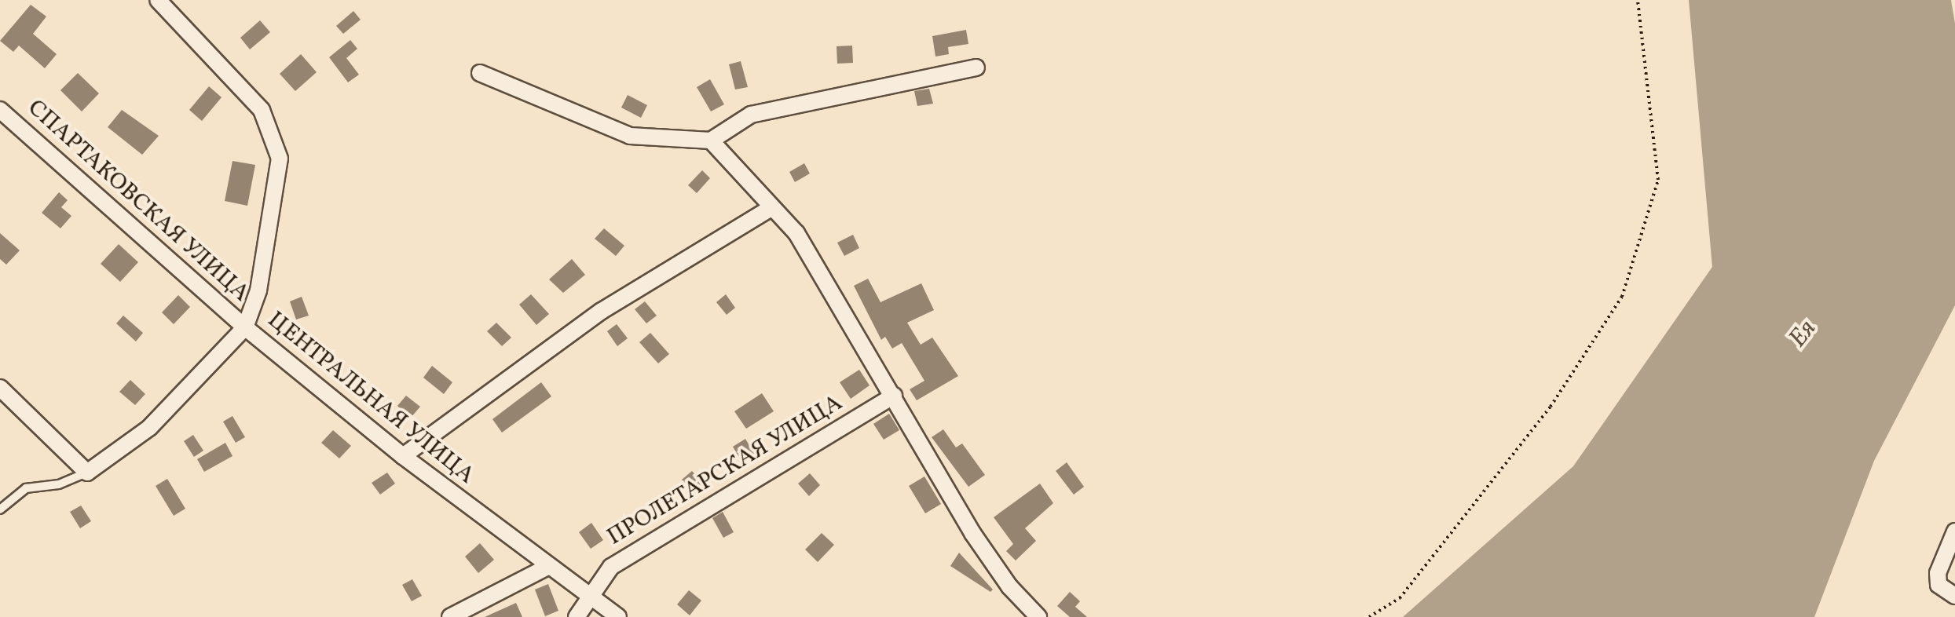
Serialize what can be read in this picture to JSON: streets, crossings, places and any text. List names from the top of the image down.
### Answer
{
  "streets": {
    "street": ["СПАРТАКОВСКАЯ УЛИЦА", "ЦЕНТРАЛЬНАЯ УЛИЦА", "ПРОЛЕТАРСКАЯ УЛИЦА"]
  },
  "crossings": [
    ["СПАРТАКОВСКАЯ УЛИЦА", "ЦЕНТРАЛЬНАЯ УЛИЦА"],
    ["ЦЕНТРАЛЬНАЯ УЛИЦА", "ПРОЛЕТАРСКАЯ УЛИЦА"]
  ],
  "water": ["Ея"]
}
